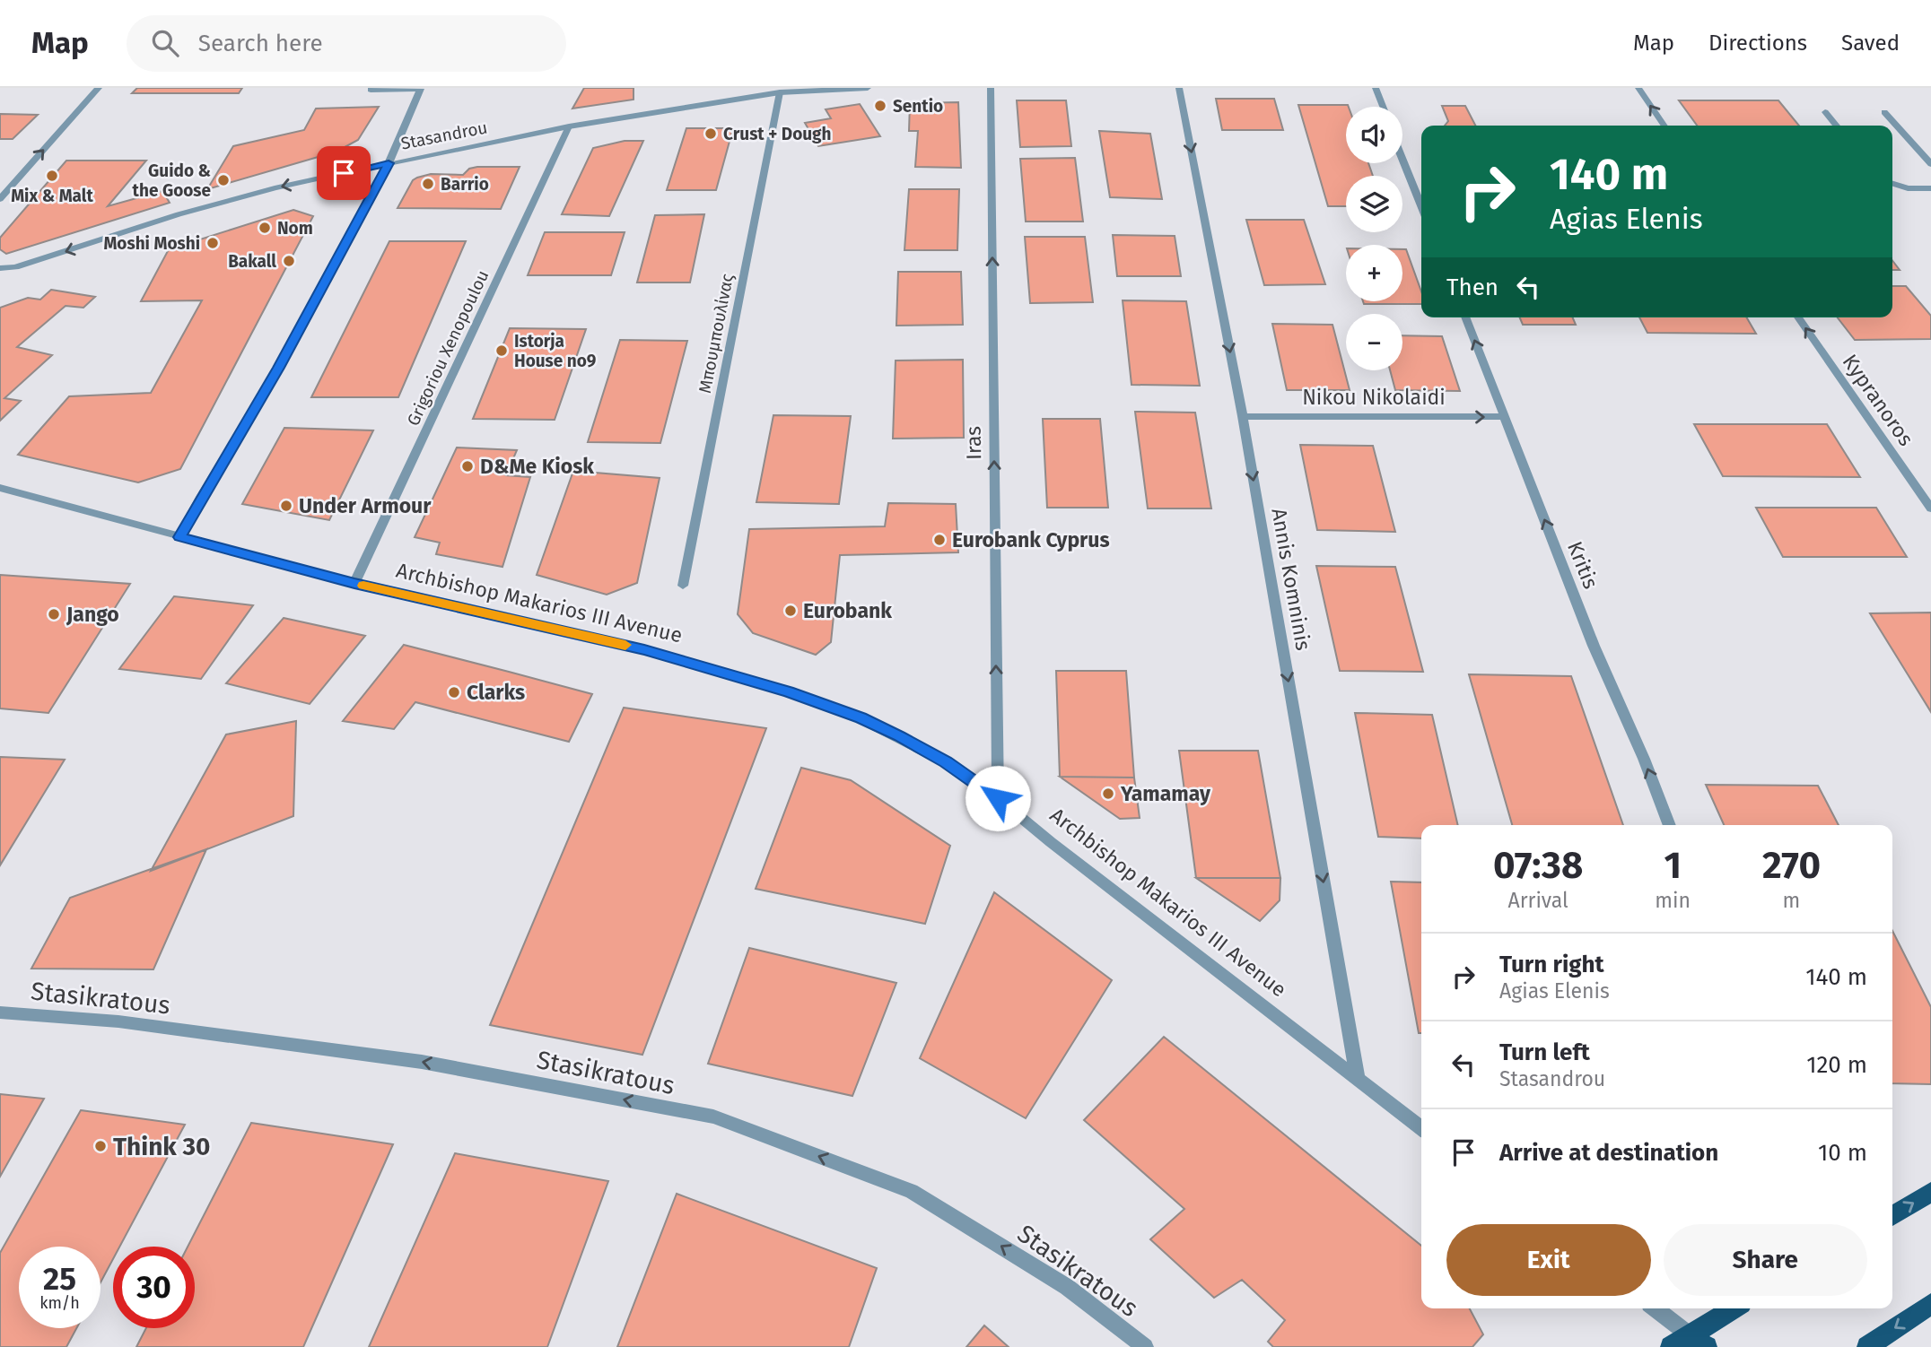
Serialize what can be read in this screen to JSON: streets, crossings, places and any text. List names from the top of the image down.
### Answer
{
  "streets": {
    "street": [
      "Stasandrou",
      "Μπουμπουλίνας",
      "Grigoriou Xenopoulou",
      "Nikou Nikolaidi",
      "Kypranoros",
      "Iras",
      "Kritis",
      "Annis Komninis",
      "Archbishop Makarios III Avenue",
      "Stasikratous"
    ]
  },
  "crossings": [
    ["Stasandrou", "Μπουμπουλίνας"],
    ["Stasandrou", "Grigoriou Xenopoulou"],
    ["Grigoriou Xenopoulou", "Archbishop Makarios III Avenue"],
    ["Nikou Nikolaidi", "Kritis"],
    ["Nikou Nikolaidi", "Annis Komninis"],
    ["Iras", "Archbishop Makarios III Avenue"],
    ["Annis Komninis", "Archbishop Makarios III Avenue"]
  ],
  "one_way": [
    "Stasandrou",
    "Nikou Nikolaidi",
    "Kypranoros",
    "Iras",
    "Kritis",
    "Annis Komninis",
    "Stasikratous"
  ],
  "places": [
    "Sentio",
    "Crust + Dough",
    "Mix & Malt",
    "Guido & the Goose",
    "Barrio",
    "Nom",
    "Moshi Moshi",
    "Bakall",
    "Istorja House no9",
    "D&Me Kiosk",
    "Under Armour",
    "Eurobank Cyprus",
    "Eurobank",
    "Jango",
    "Clarks",
    "Yamamay",
    "Think 30"
  ],
  "page": {
    "header": "Map",
    "search": "Search here",
    "nav": ["Map", "Directions", "Saved"],
    "map_buttons": ["+", "−"],
    "turn": ["140 m", "Agias Elenis"],
    "then": "Then",
    "eta": [
      "07:38",
      "Arrival",
      "1",
      "min",
      "270",
      "m"
    ],
    "list": [
      {
        "name": "Turn right",
        "note": "Agias Elenis",
        "value": "140 m"
      },
      {
        "name": "Turn left",
        "note": "Stasandrou",
        "value": "120 m"
      },
      {
        "name": "Arrive at destination",
        "value": "10 m"
      }
    ],
    "buttons": ["Exit", "Share"],
    "speed": "25 km/h",
    "limit": "30"
  }
}
